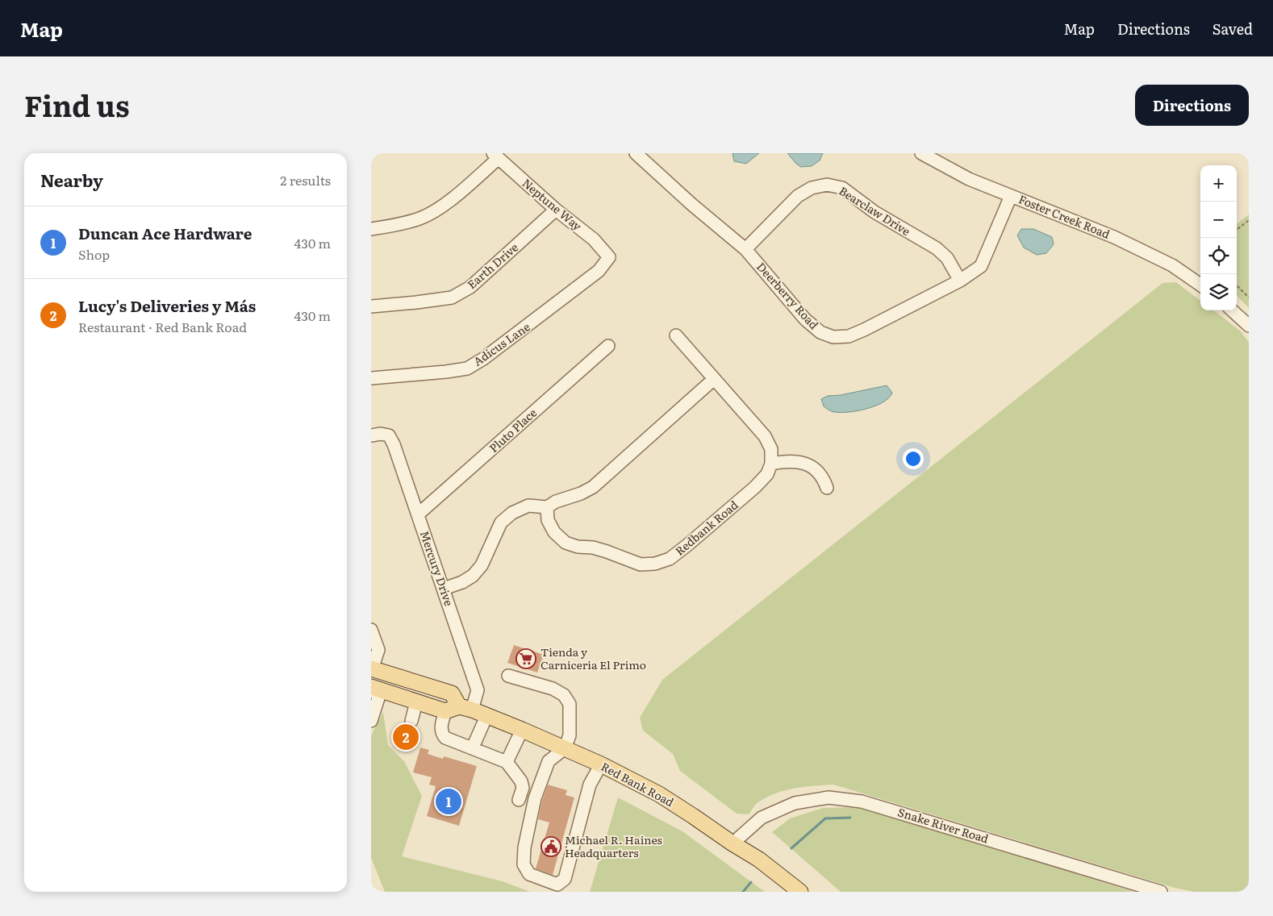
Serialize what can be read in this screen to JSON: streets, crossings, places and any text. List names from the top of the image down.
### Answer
{
  "streets": {
    "main road": ["Red Bank Road"],
    "street": [
      "Neptune Way",
      "Bearclaw Drive",
      "Foster Creek Road",
      "Earth Drive",
      "Deerberry Road",
      "Adicus Lane",
      "Pluto Place",
      "Redbank Road",
      "Mercury Drive",
      "Snake River Road"
    ]
  },
  "crossings": [
    ["Neptune Way", "Earth Drive"],
    ["Neptune Way", "Adicus Lane"],
    ["Bearclaw Drive", "Deerberry Road"],
    ["Foster Creek Road", "Deerberry Road"],
    ["Pluto Place", "Mercury Drive"],
    ["Mercury Drive", "Red Bank Road"],
    ["Red Bank Road", "Snake River Road"]
  ],
  "places": {
    "supermarket": ["Tienda y Carniceria El Primo"],
    "public building": ["Michael R. Haines Headquarters"]
  },
  "page": {
    "header": "Map",
    "nav": ["Map", "Directions", "Saved"],
    "title": "Find us",
    "buttons": "Directions",
    "heading": ["Nearby", "2 results"],
    "map_buttons": ["+", "−"],
    "list": [
      {
        "mark": "1",
        "name": "Duncan Ace Hardware",
        "note": "Shop",
        "value": "430 m"
      },
      {
        "mark": "2",
        "name": "Lucy's Deliveries y Más",
        "note": "Restaurant · Red Bank Road",
        "value": "430 m"
      }
    ],
    "pins": ["2", "1"]
  }
}
